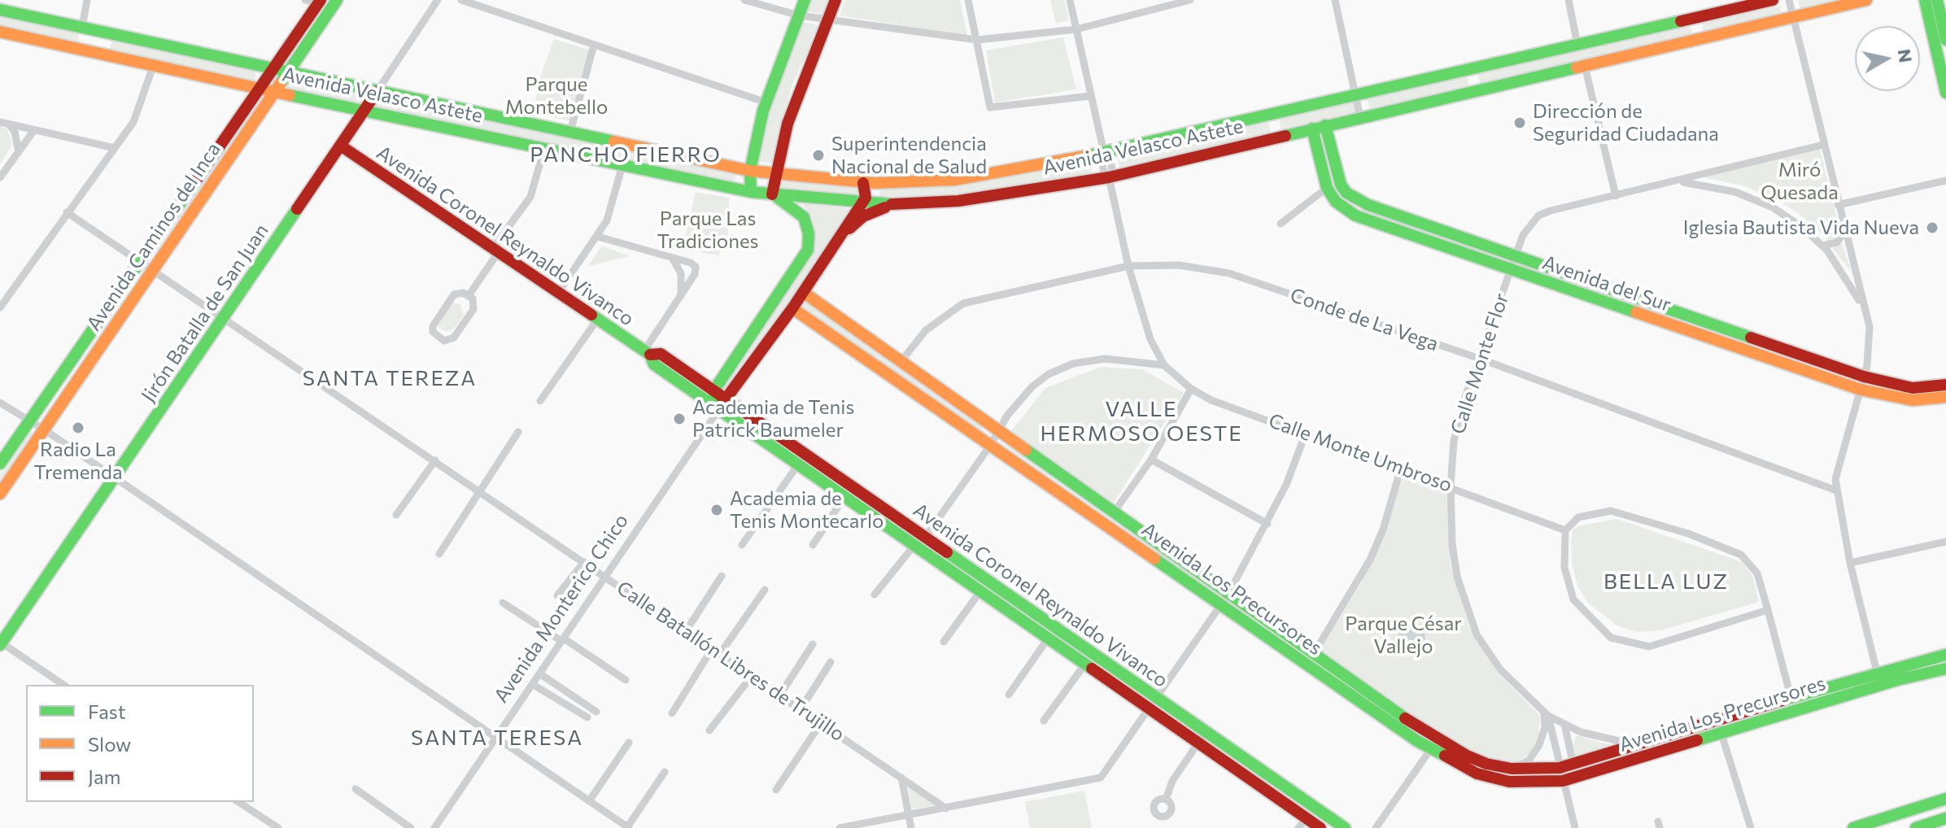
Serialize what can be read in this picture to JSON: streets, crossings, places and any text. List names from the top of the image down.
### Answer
{
  "streets": {
    "main road": [
      "Avenida Velasco Astete",
      "Avenida Coronel Reynaldo Vivanco",
      "Avenida Caminos del Inca",
      "Avenida del Sur",
      "Jirón Batalla de San Juan",
      "Avenida Los Precursores",
      "Avenida Monterico Chico"
    ],
    "street": [
      "Conde de La Vega",
      "Calle Monte Flor",
      "Calle Monte Umbroso",
      "Calle Batallón Libres de Trujillo"
    ]
  },
  "crossings": [
    ["Avenida Velasco Astete", "Avenida Caminos del Inca"],
    ["Avenida Velasco Astete", "Avenida del Sur"],
    ["Avenida Velasco Astete", "Jirón Batalla de San Juan"],
    ["Avenida Velasco Astete", "Calle Monte Umbroso"],
    ["Avenida Velasco Astete", "Avenida Monterico Chico"],
    ["Avenida Coronel Reynaldo Vivanco", "Jirón Batalla de San Juan"],
    ["Avenida Coronel Reynaldo Vivanco", "Avenida Monterico Chico"],
    ["Avenida Caminos del Inca", "Calle Batallón Libres de Trujillo"],
    ["Avenida del Sur", "Calle Monte Flor"],
    ["Jirón Batalla de San Juan", "Calle Batallón Libres de Trujillo"],
    ["Conde de La Vega", "Calle Monte Flor"],
    ["Conde de La Vega", "Calle Monte Umbroso"],
    ["Conde de La Vega", "Avenida Los Precursores"],
    ["Calle Monte Flor", "Calle Monte Umbroso"],
    ["Calle Monte Flor", "Avenida Los Precursores"],
    ["Avenida Los Precursores", "Avenida Monterico Chico"],
    ["Avenida Monterico Chico", "Calle Batallón Libres de Trujillo"]
  ],
  "districts": [
    "PANCHO FIERRO",
    "SANTA TEREZA",
    "VALLE HERMOSO OESTE",
    "BELLA LUZ",
    "SANTA TERESA"
  ],
  "parks": [
    "Parque Montebello",
    "Miró Quesada",
    "Parque Las Tradiciones",
    "Parque César Vallejo"
  ],
  "places": [
    "Dirección de Seguridad Ciudadana",
    "Superintendencia Nacional de Salud",
    "Iglesia Bautista Vida Nueva",
    "Academia de Tenis Patrick Baumeler",
    "Radio La Tremenda",
    "Academia de Tenis Montecarlo"
  ],
  "legend": ["Fast", "Slow", "Jam"],
  "north": "right"
}
